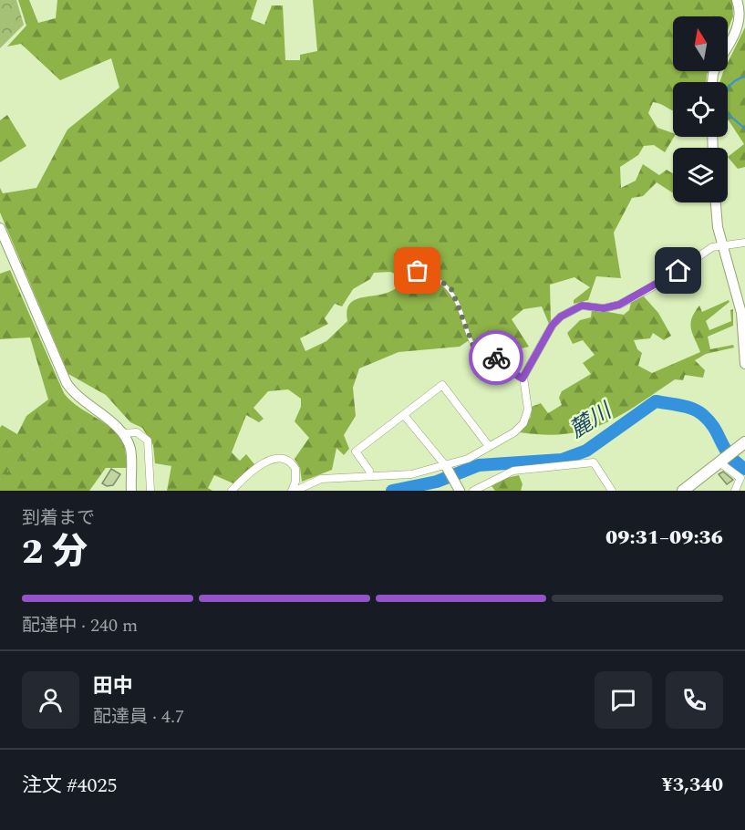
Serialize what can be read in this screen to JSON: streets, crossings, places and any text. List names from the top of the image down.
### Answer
{
  "water": ["麓川"],
  "north": "top",
  "page": {
    "heading": ["2 分", "到着まで", "09:31–09:36"],
    "panel": [
      "田中",
      "配達員 · 4.7",
      "注文 #4025",
      "¥3,340"
    ],
    "bar": "配達中 · 240 m"
  }
}
